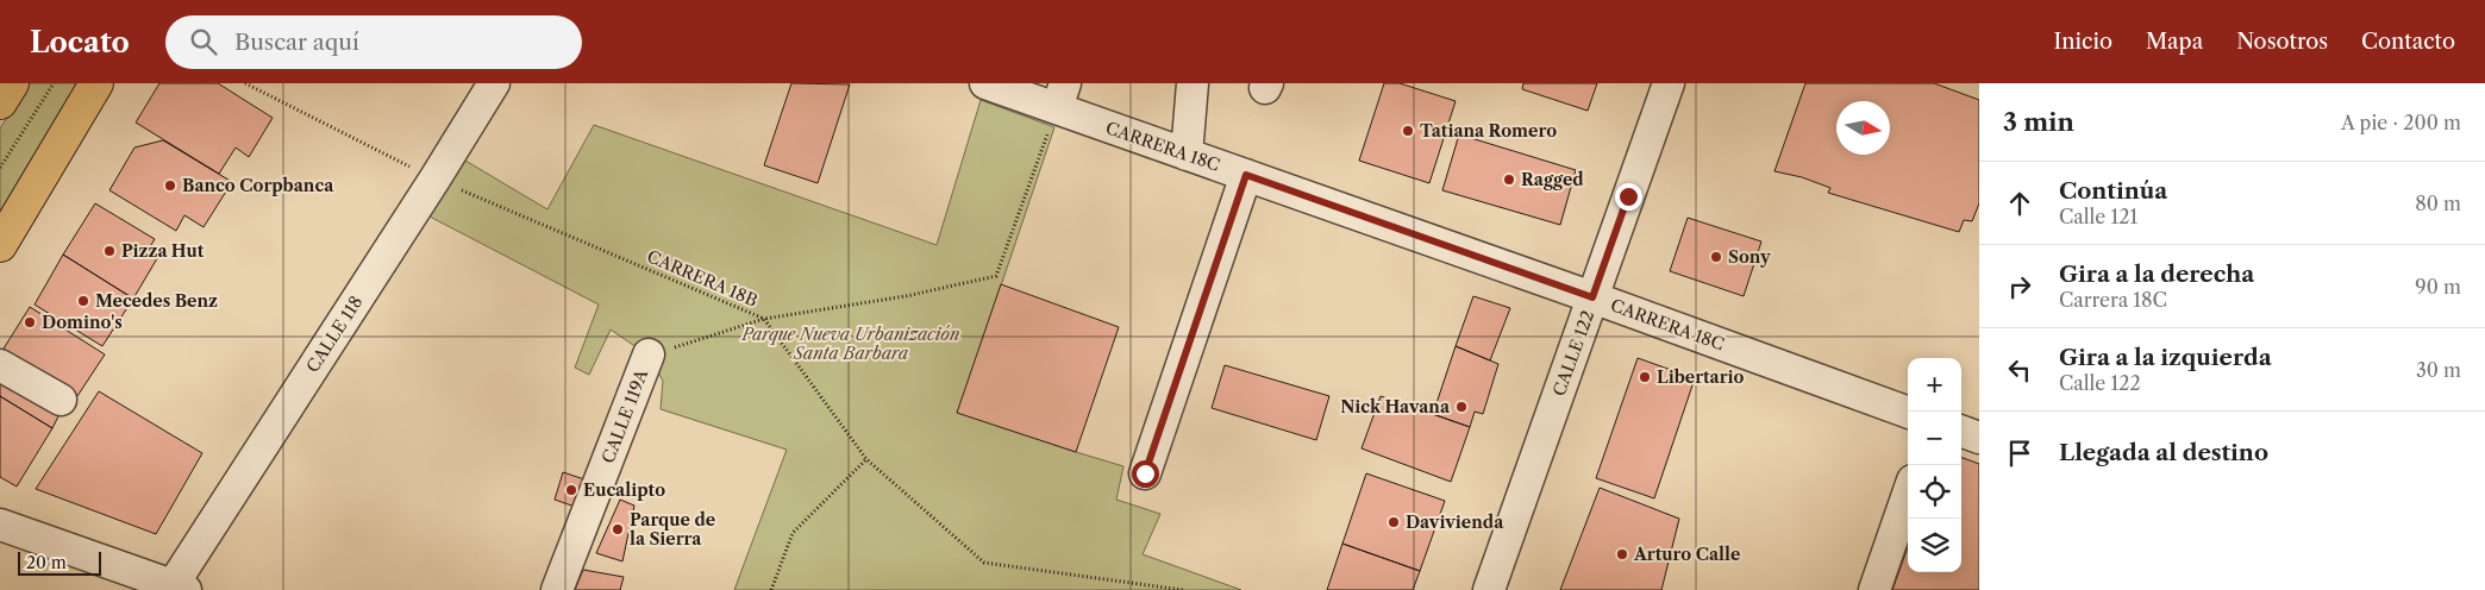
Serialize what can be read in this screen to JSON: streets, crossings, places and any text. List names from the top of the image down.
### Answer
{
  "streets": {
    "street": [
      "CARRERA 18C",
      "CALLE 118",
      "CALLE 122",
      "CALLE 119A"
    ],
    "path": ["CARRERA 18B"]
  },
  "crossings": [
    ["CARRERA 18C", "CALLE 122"],
    ["CARRERA 18C", "CALLE 119A"],
    ["CARRERA 18B", "CALLE 118"],
    ["CARRERA 18B", "CALLE 119A"]
  ],
  "parks": ["Parque Nueva Urbanización Santa Barbara"],
  "places": [
    "Tatiana Romero",
    "Ragged",
    "Banco Corpbanca",
    "Pizza Hut",
    "Sony",
    "Mecedes Benz",
    "Domino's",
    "Libertario",
    "Nick Havana",
    "Eucalipto",
    "Davivienda",
    "Parque de la Sierra",
    "Arturo Calle"
  ],
  "scale_bar": "20 m",
  "north": "right",
  "page": {
    "header": "Locato",
    "search": "Buscar aquí",
    "nav": [
      "Inicio",
      "Mapa",
      "Nosotros",
      "Contacto"
    ],
    "heading": ["3 min", "A pie · 200 m"],
    "list": [
      ["Continúa", "Calle 121", "80 m"],
      ["Gira a la derecha", "Carrera 18C", "90 m"],
      ["Gira a la izquierda", "Calle 122", "30 m"],
      "Llegada al destino"
    ],
    "map_buttons": ["+", "−"],
    "scale": "20 m"
  }
}
